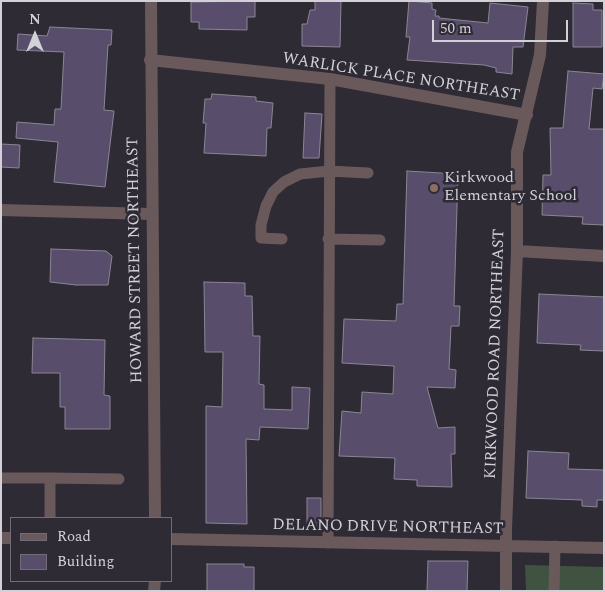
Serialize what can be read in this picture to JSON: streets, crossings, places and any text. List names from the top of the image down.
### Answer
{
  "streets": {
    "street": [
      "WARLICK PLACE NORTHEAST",
      "HOWARD STREET NORTHEAST",
      "KIRKWOOD ROAD NORTHEAST",
      "DELANO DRIVE NORTHEAST"
    ]
  },
  "crossings": [
    ["WARLICK PLACE NORTHEAST", "HOWARD STREET NORTHEAST"],
    ["WARLICK PLACE NORTHEAST", "KIRKWOOD ROAD NORTHEAST"],
    ["KIRKWOOD ROAD NORTHEAST", "DELANO DRIVE NORTHEAST"]
  ],
  "places": ["Kirkwood Elementary School"],
  "legend": ["Road", "Building"],
  "scale_bar": "50 m",
  "north": "top"
}
